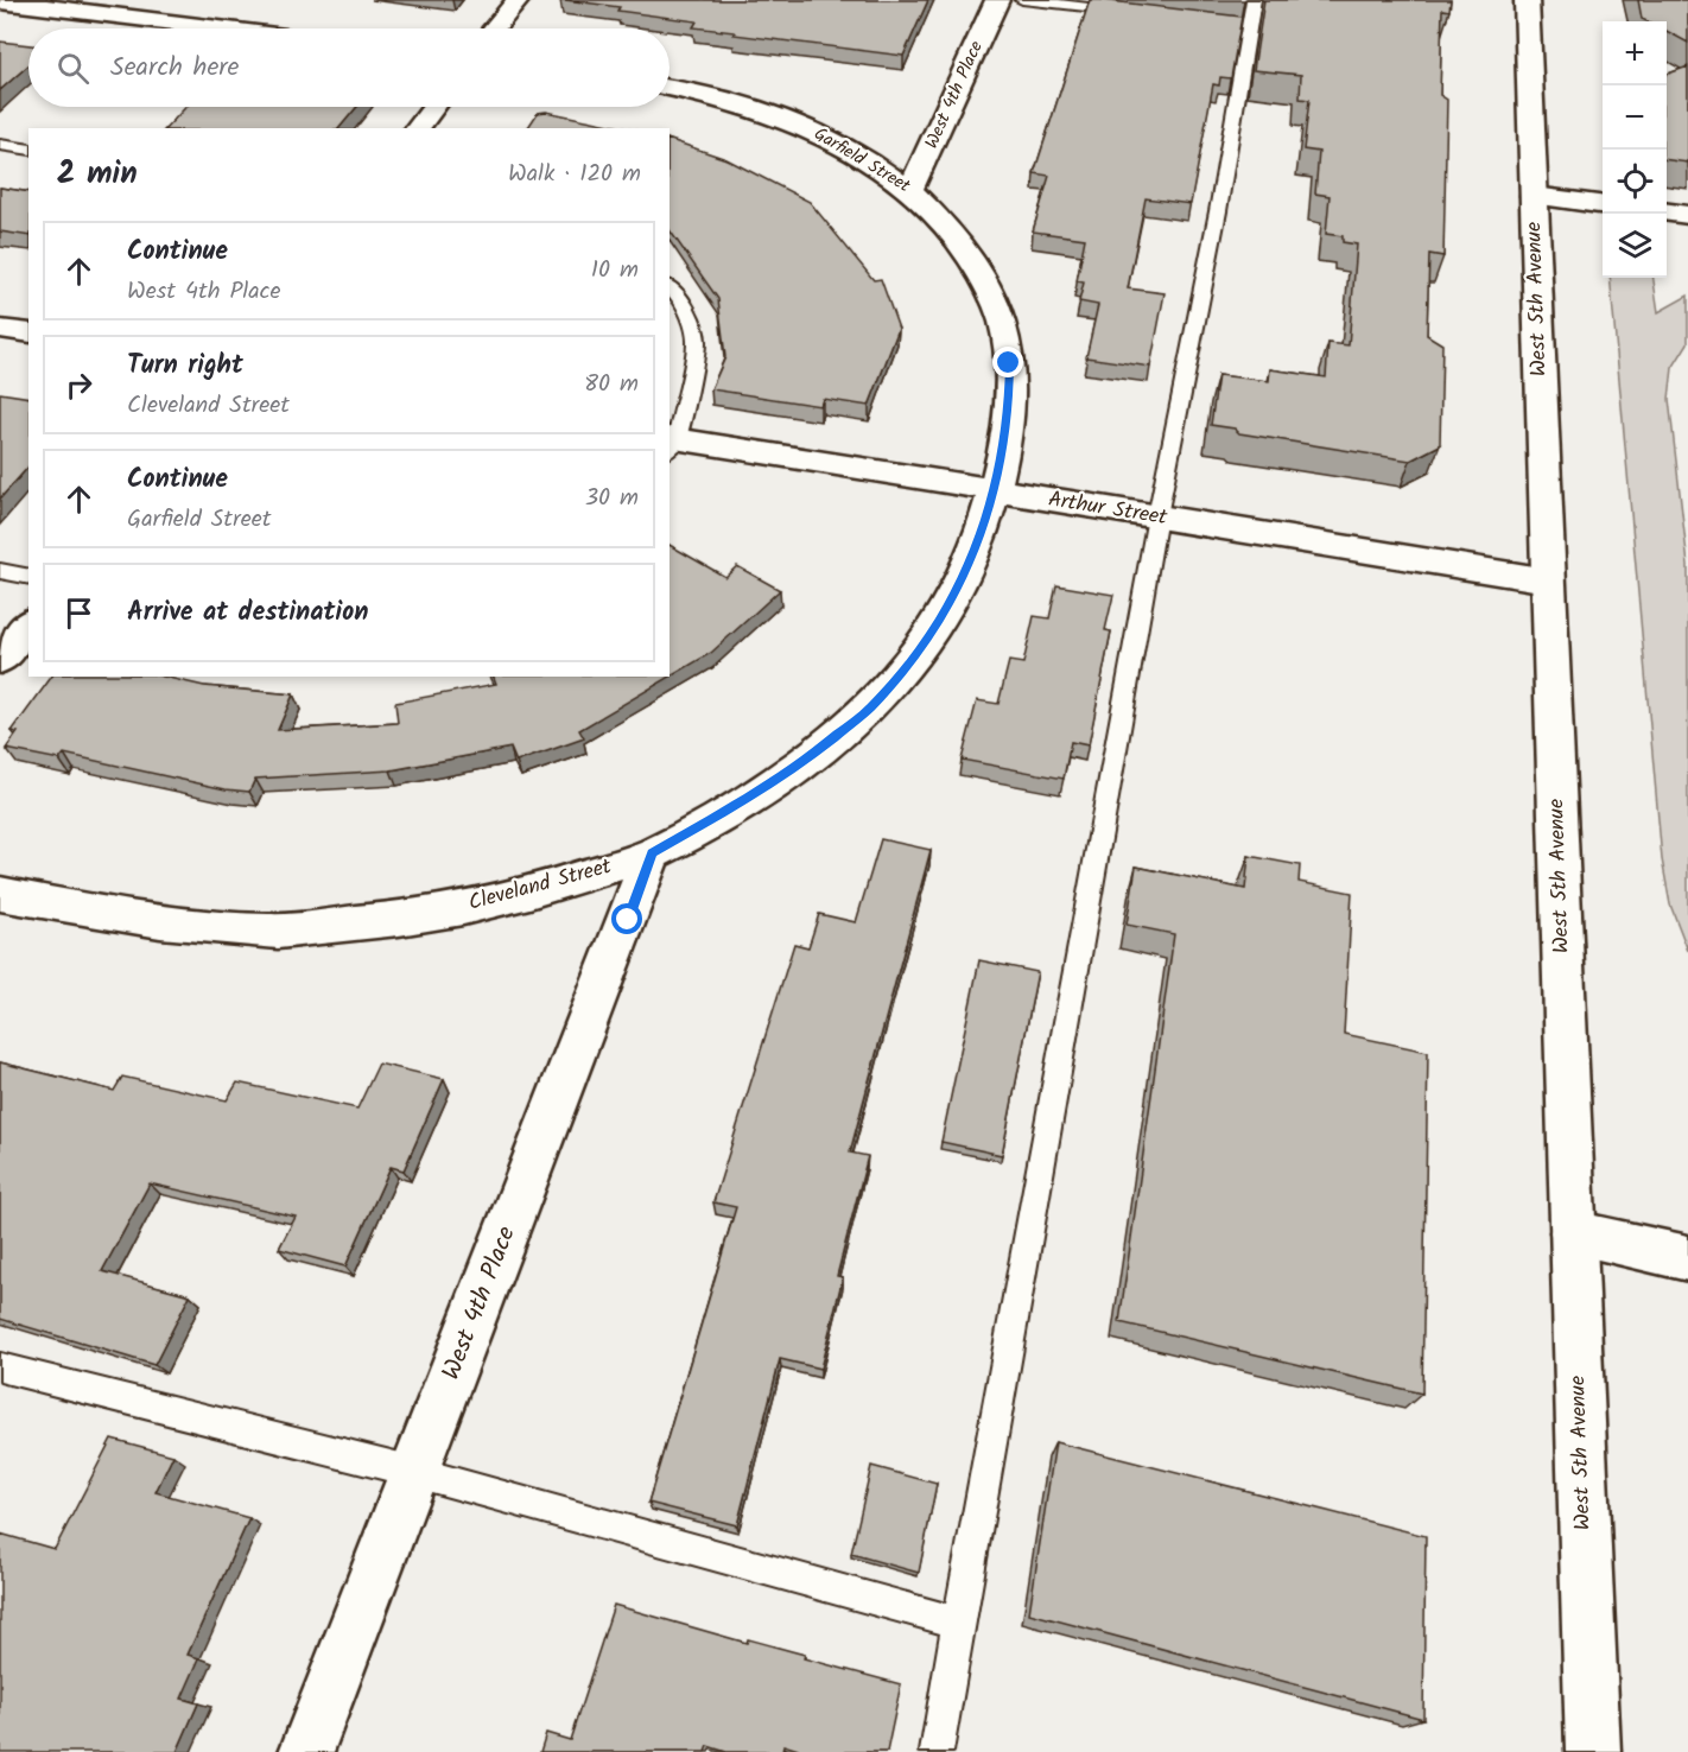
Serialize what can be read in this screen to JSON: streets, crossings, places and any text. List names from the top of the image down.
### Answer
{
  "streets": {
    "street": [
      "West 4th Place",
      "Garfield Street",
      "West 5th Avenue",
      "Arthur Street",
      "Cleveland Street"
    ]
  },
  "crossings": [
    ["West 4th Place", "Garfield Street"],
    ["West 4th Place", "Cleveland Street"],
    ["Garfield Street", "Arthur Street"],
    ["Garfield Street", "Cleveland Street"],
    ["West 5th Avenue", "Arthur Street"],
    ["Arthur Street", "Cleveland Street"]
  ],
  "page": {
    "map_buttons": ["+", "−"],
    "search": "Search here",
    "heading": ["2 min", "Walk · 120 m"],
    "list": [
      ["Continue", "West 4th Place", "10 m"],
      ["Turn right", "Cleveland Street", "80 m"],
      ["Continue", "Garfield Street", "30 m"],
      "Arrive at destination"
    ]
  }
}
